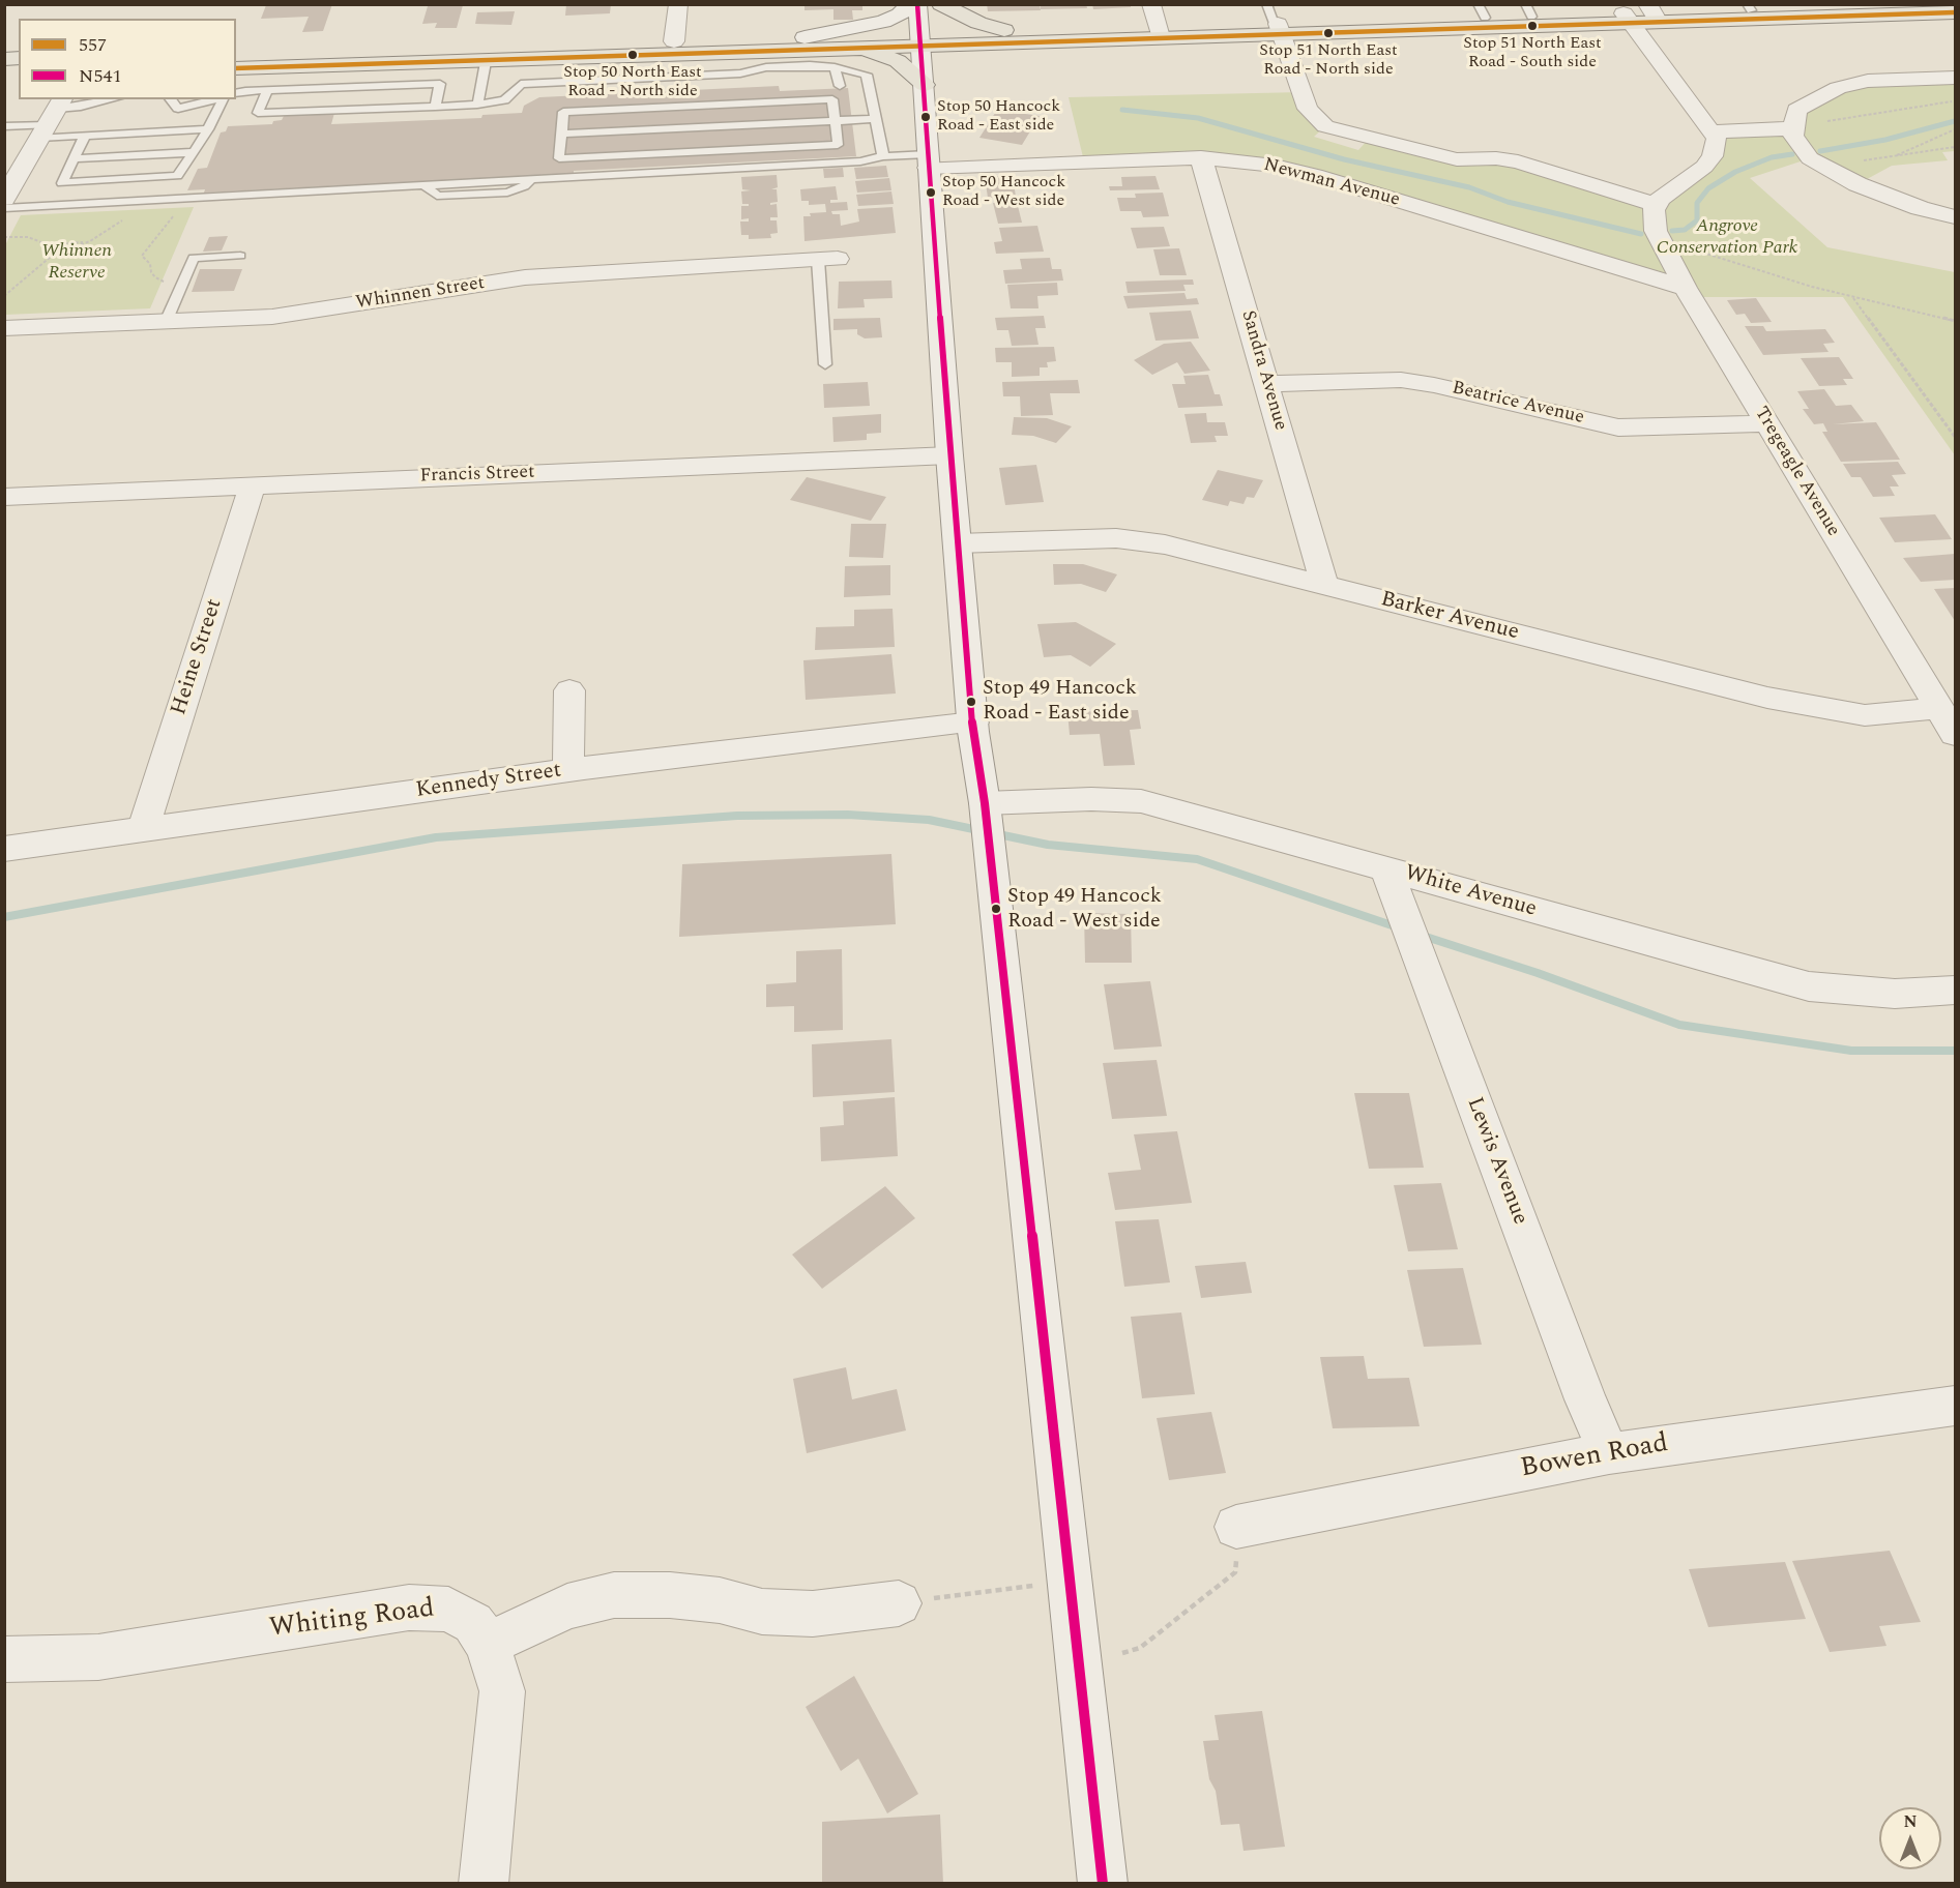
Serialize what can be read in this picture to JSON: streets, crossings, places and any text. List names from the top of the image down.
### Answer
{
  "streets": {
    "street": [
      "Newman Avenue",
      "Whinnen Street",
      "Sandra Avenue",
      "Beatrice Avenue",
      "Tregeagle Avenue",
      "Francis Street",
      "Barker Avenue",
      "Heine Street",
      "Kennedy Street",
      "White Avenue",
      "Lewis Avenue",
      "Bowen Road",
      "Whiting Road"
    ]
  },
  "crossings": [
    ["Newman Avenue", "Sandra Avenue"],
    ["Newman Avenue", "Tregeagle Avenue"],
    ["Sandra Avenue", "Beatrice Avenue"],
    ["Sandra Avenue", "Barker Avenue"],
    ["Beatrice Avenue", "Tregeagle Avenue"],
    ["Tregeagle Avenue", "Barker Avenue"],
    ["Francis Street", "Heine Street"],
    ["Heine Street", "Kennedy Street"],
    ["White Avenue", "Lewis Avenue"],
    ["Lewis Avenue", "Bowen Road"]
  ],
  "parks": ["Angrove Conservation Park", "Whinnen Reserve"],
  "places": [
    "Stop 51 North East Road - South side",
    "Stop 51 North East Road - North side",
    "Stop 50 North East Road - North side",
    "Stop 50 Hancock Road - East side",
    "Stop 50 Hancock Road - West side",
    "Stop 49 Hancock Road - East side",
    "Stop 49 Hancock Road - West side"
  ],
  "lines": ["transit line N541", "transit line 557"],
  "legend": ["557", "N541"],
  "north": "top"
}
